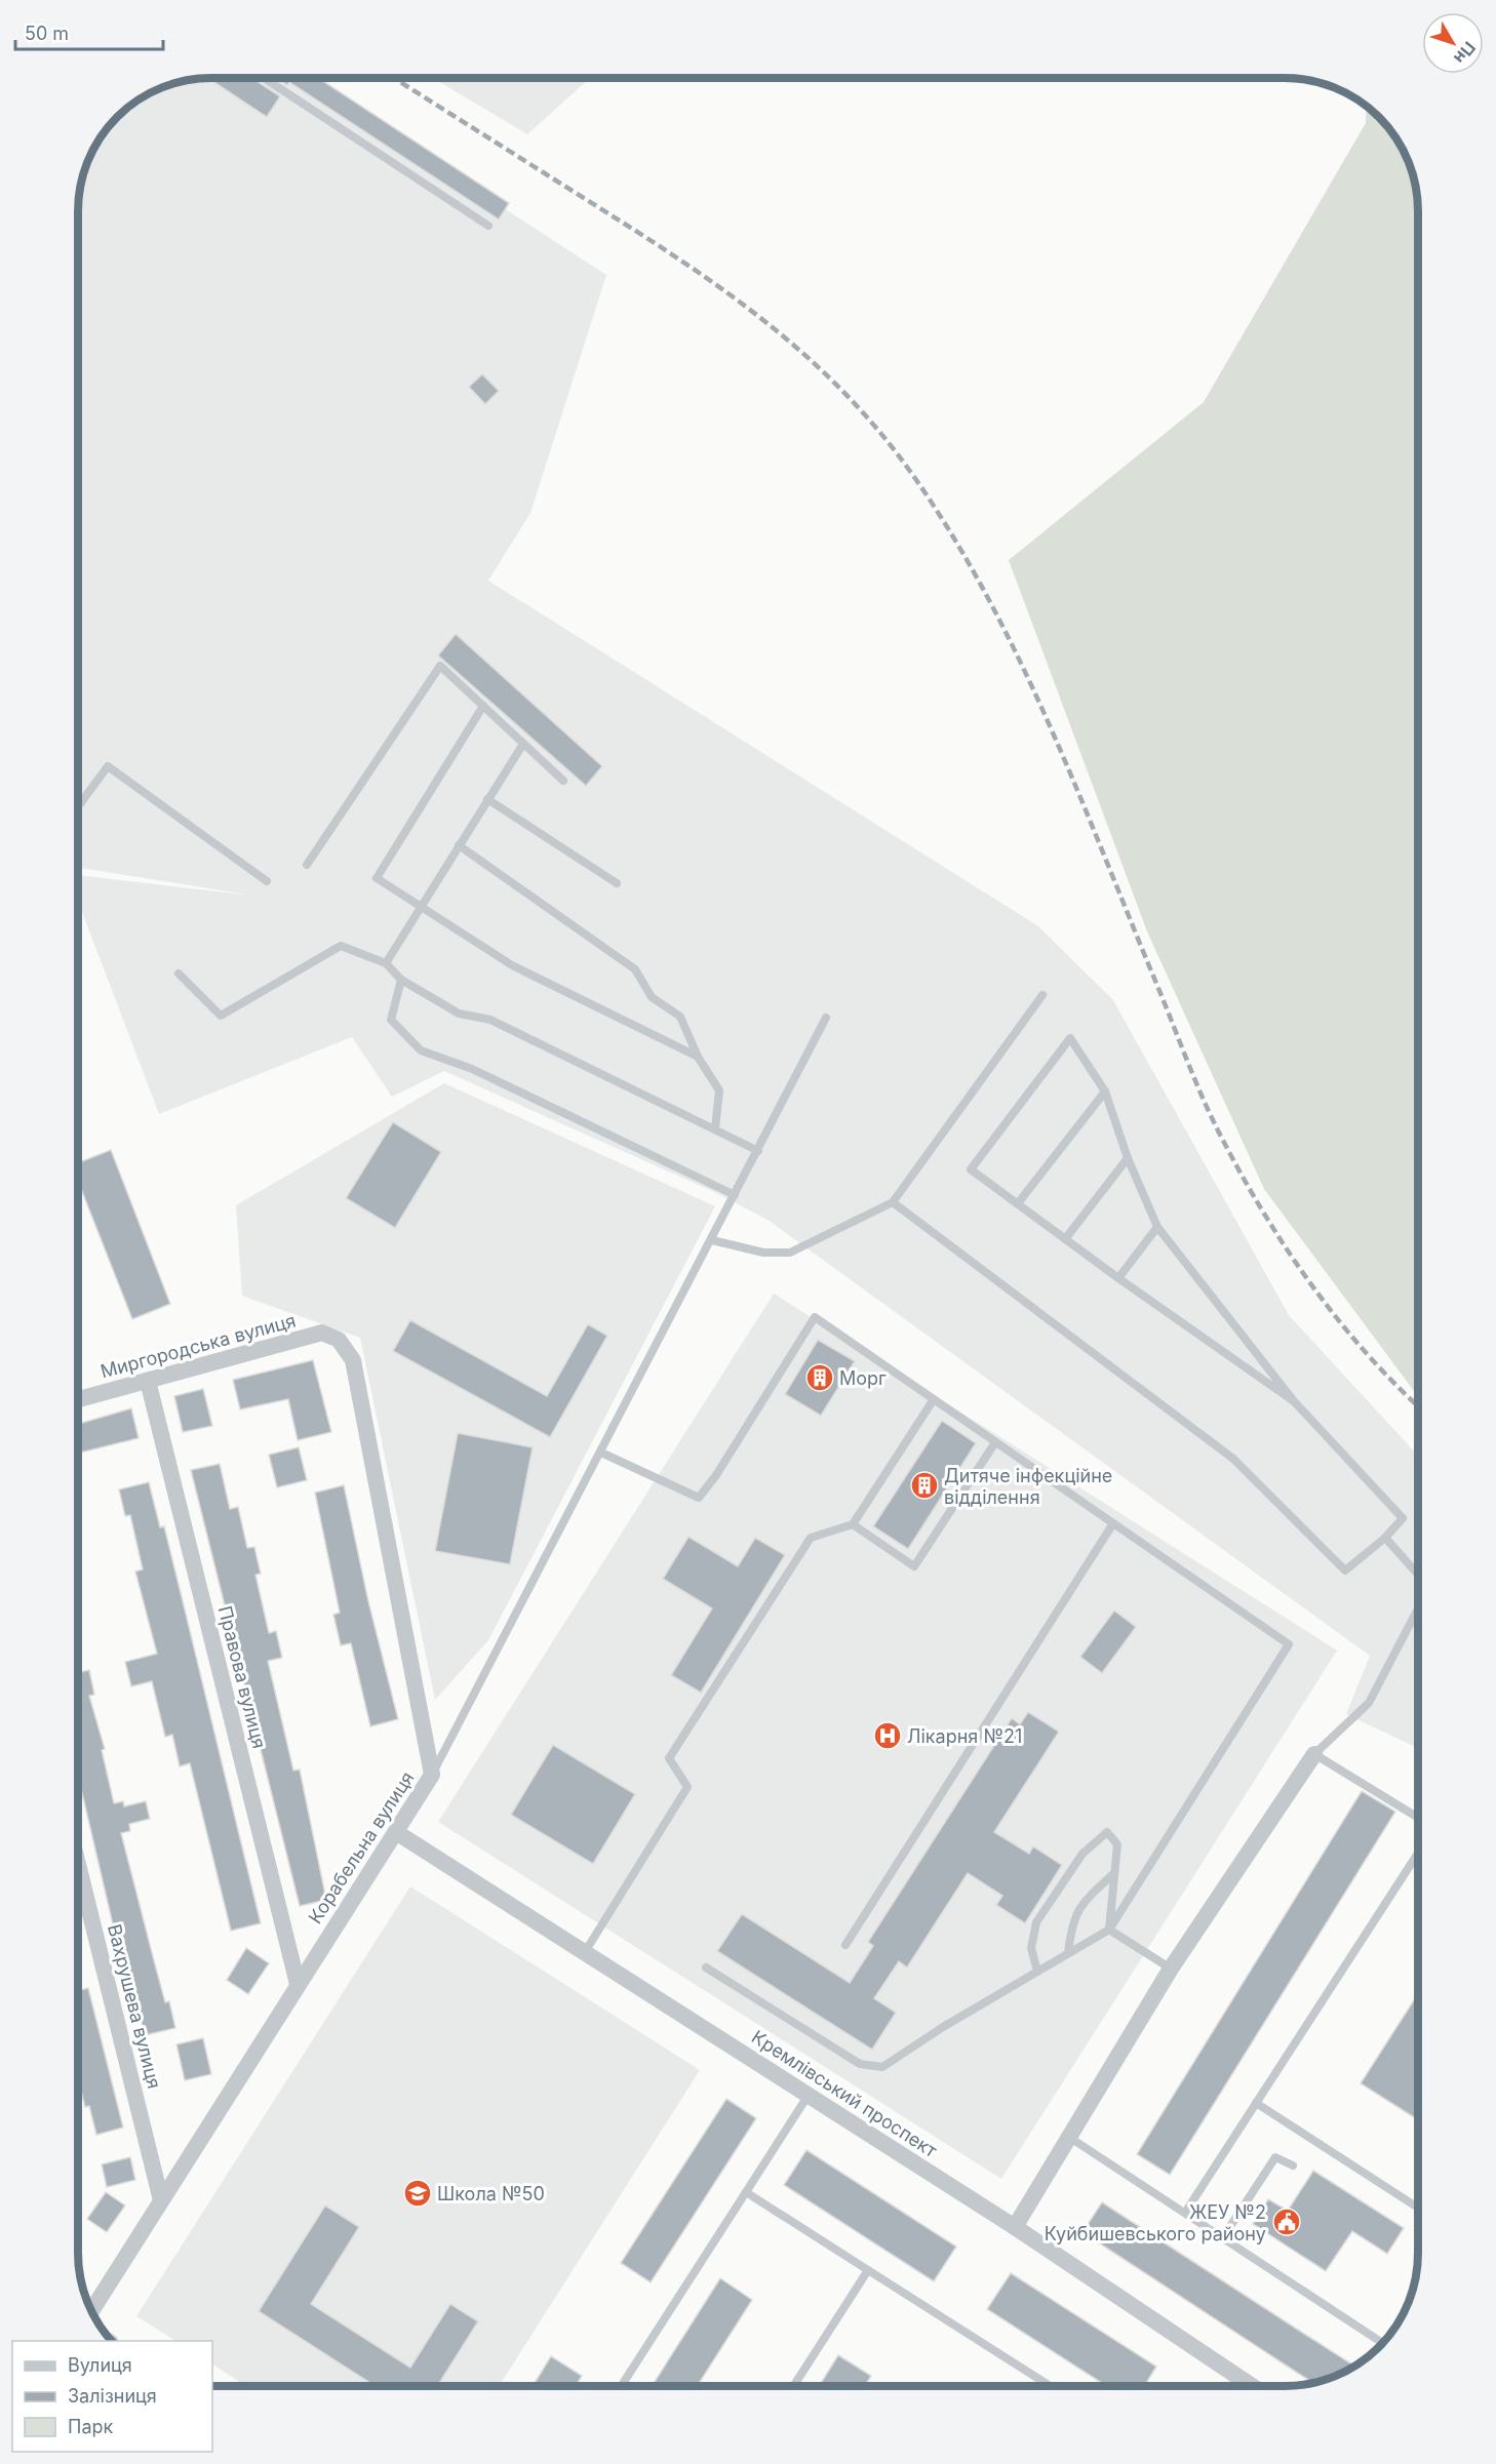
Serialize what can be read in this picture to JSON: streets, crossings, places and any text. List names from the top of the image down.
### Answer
{
  "streets": {
    "street": [
      "Миргородська вулиця",
      "Правова вулиця",
      "Корабельна вулиця",
      "Вахрушева вулиця",
      "Кремлівський проспект"
    ]
  },
  "crossings": [
    ["Миргородська вулиця", "Правова вулиця"],
    ["Миргородська вулиця", "Корабельна вулиця"],
    ["Правова вулиця", "Корабельна вулиця"],
    ["Корабельна вулиця", "Вахрушева вулиця"],
    ["Корабельна вулиця", "Кремлівський проспект"]
  ],
  "places": {
    "building": ["Морг", "Дитяче інфекційне відділення"],
    "hospital": ["Лікарня №21"],
    "school or university": ["Школа №50"],
    "public building": ["ЖЕУ №2 Куйбишевського району"]
  },
  "legend": ["Вулиця", "Залізниця", "Парк"],
  "scale_bar": "50 m",
  "north": "bottom right"
}
